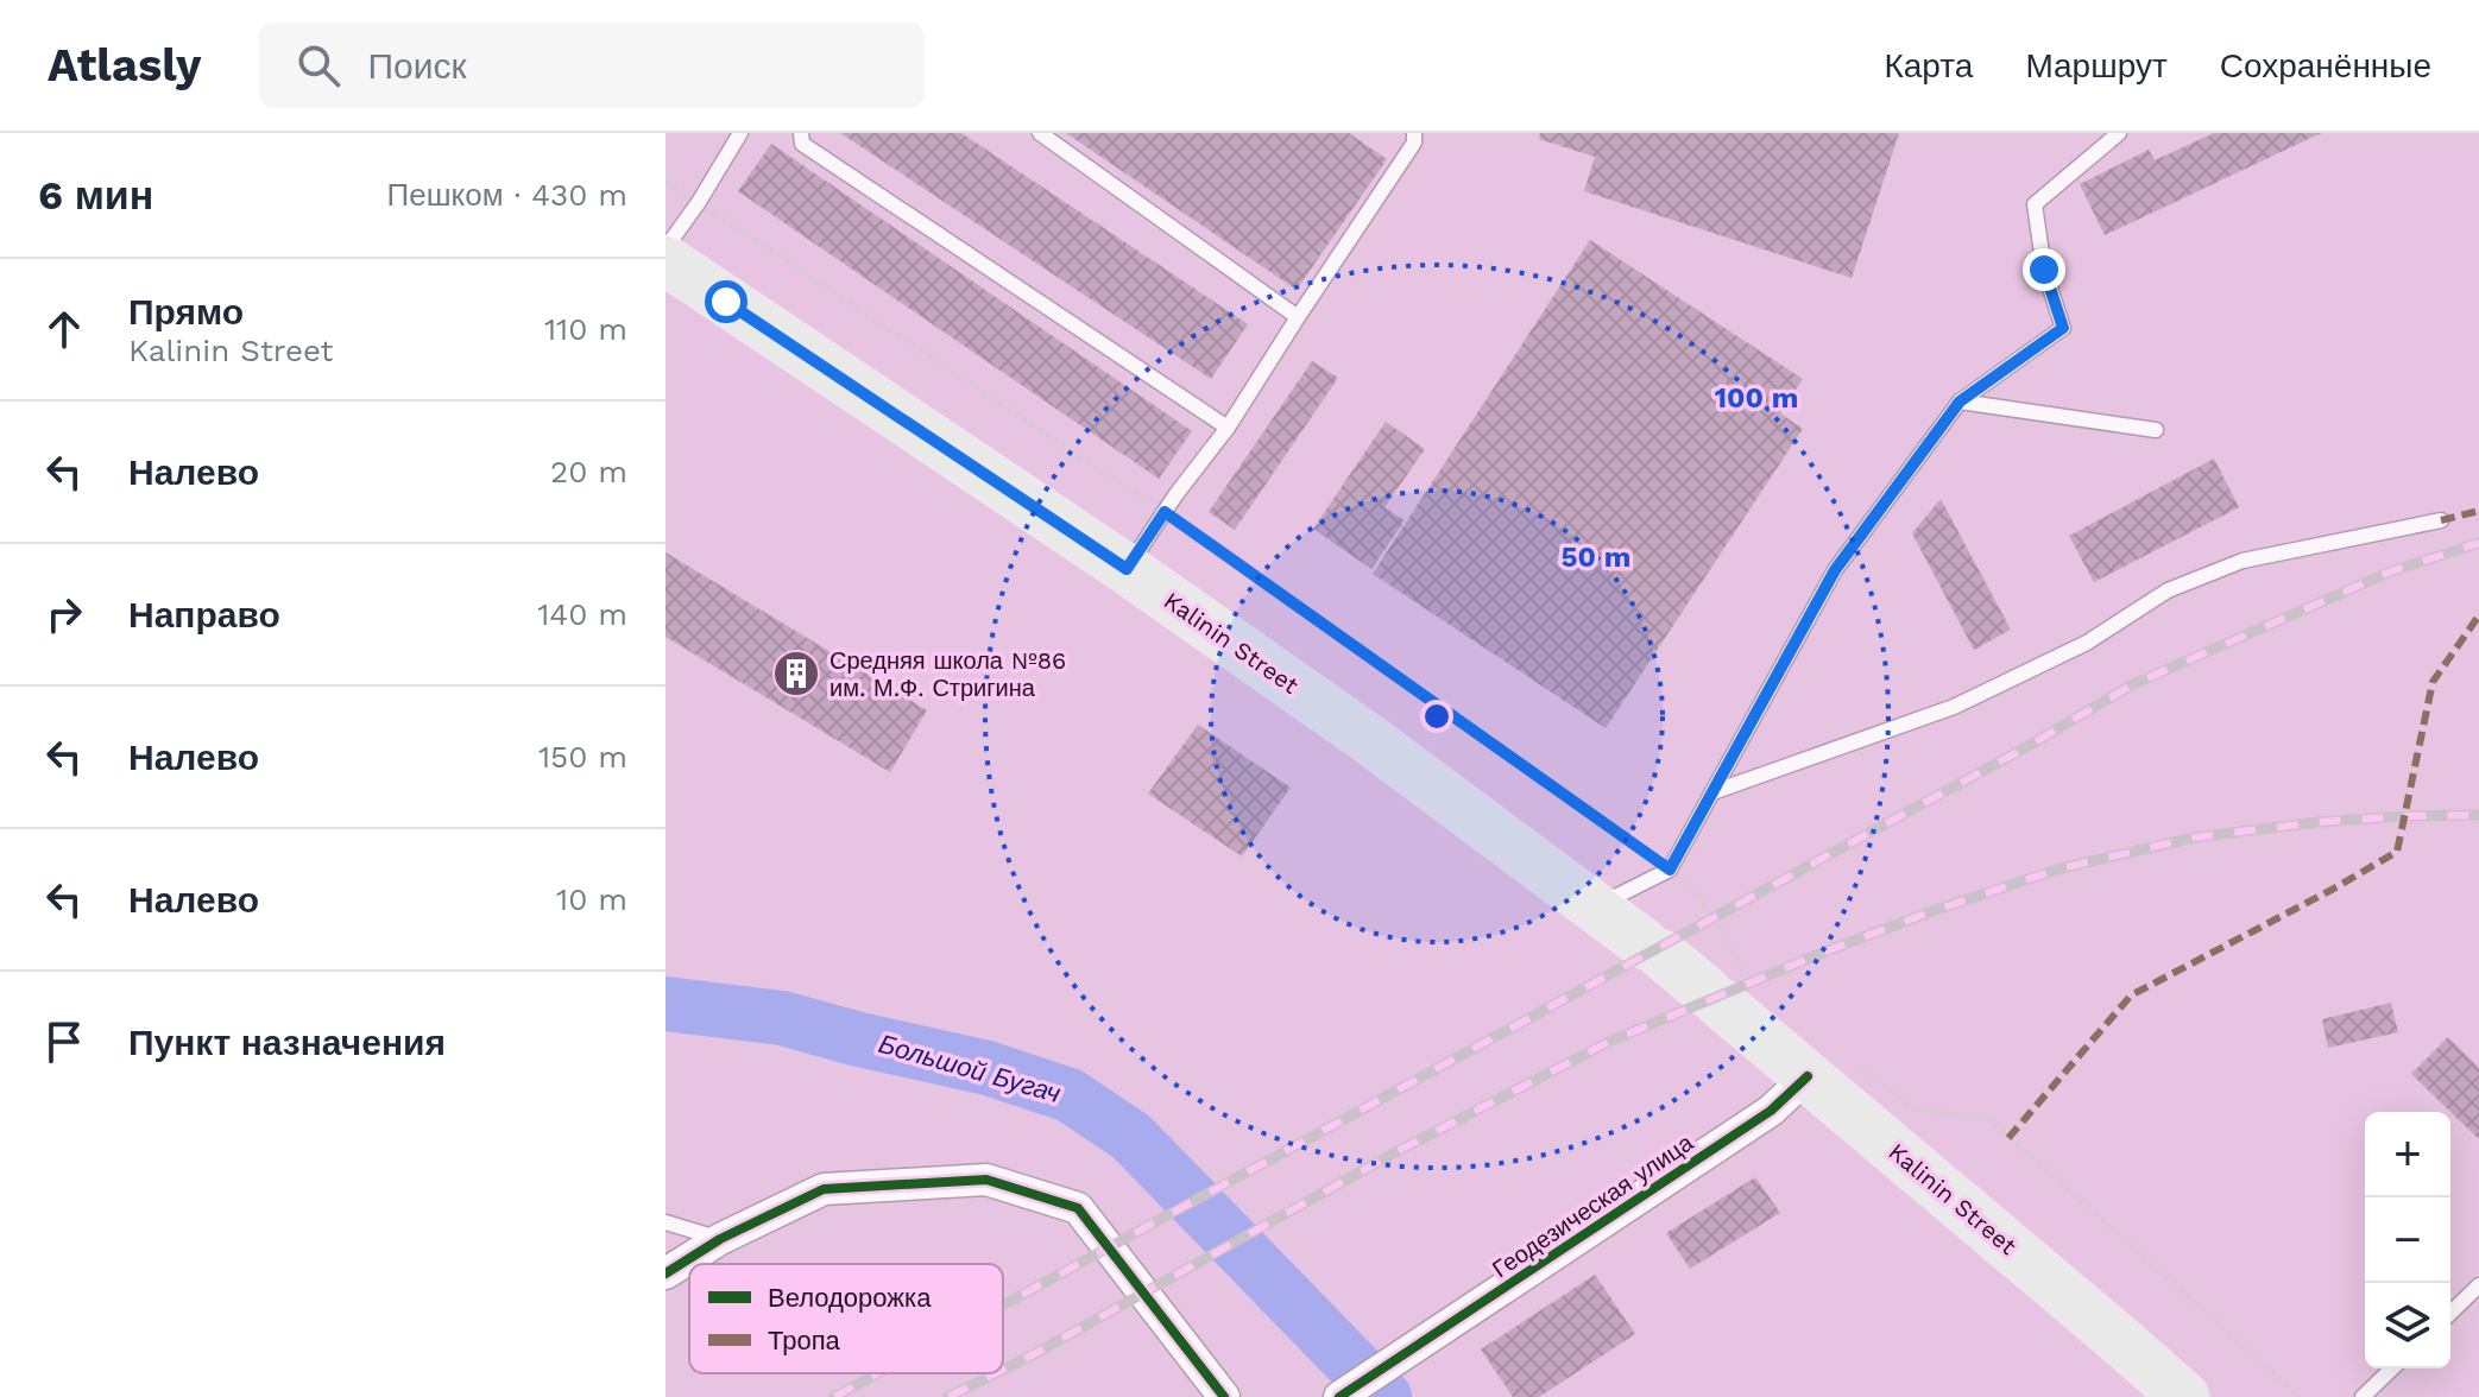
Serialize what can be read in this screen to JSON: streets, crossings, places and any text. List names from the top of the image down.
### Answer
{
  "streets": {
    "main road": ["Kalinin Street"],
    "street": ["Геодезическая улица"]
  },
  "crossings": [
    ["Kalinin Street", "Геодезическая улица"]
  ],
  "water": ["Большой Бугач"],
  "places": {
    "building": ["Средняя школа №86 им. М.Ф. Стригина"]
  },
  "legend": ["Велодорожка", "Тропа"],
  "page": {
    "header": "Atlasly",
    "search": "Поиск",
    "nav": ["Карта", "Маршрут", "Сохранённые"],
    "heading": ["6 мин", "Пешком · 430 m"],
    "list": [
      ["Прямо", "Kalinin Street", "110 m"],
      ["Налево", "20 m"],
      ["Направо", "140 m"],
      ["Налево", "150 m"],
      ["Налево", "10 m"],
      "Пункт назначения"
    ],
    "map_buttons": ["+", "−"]
  },
  "rings": ["100 m", "50 m"]
}
